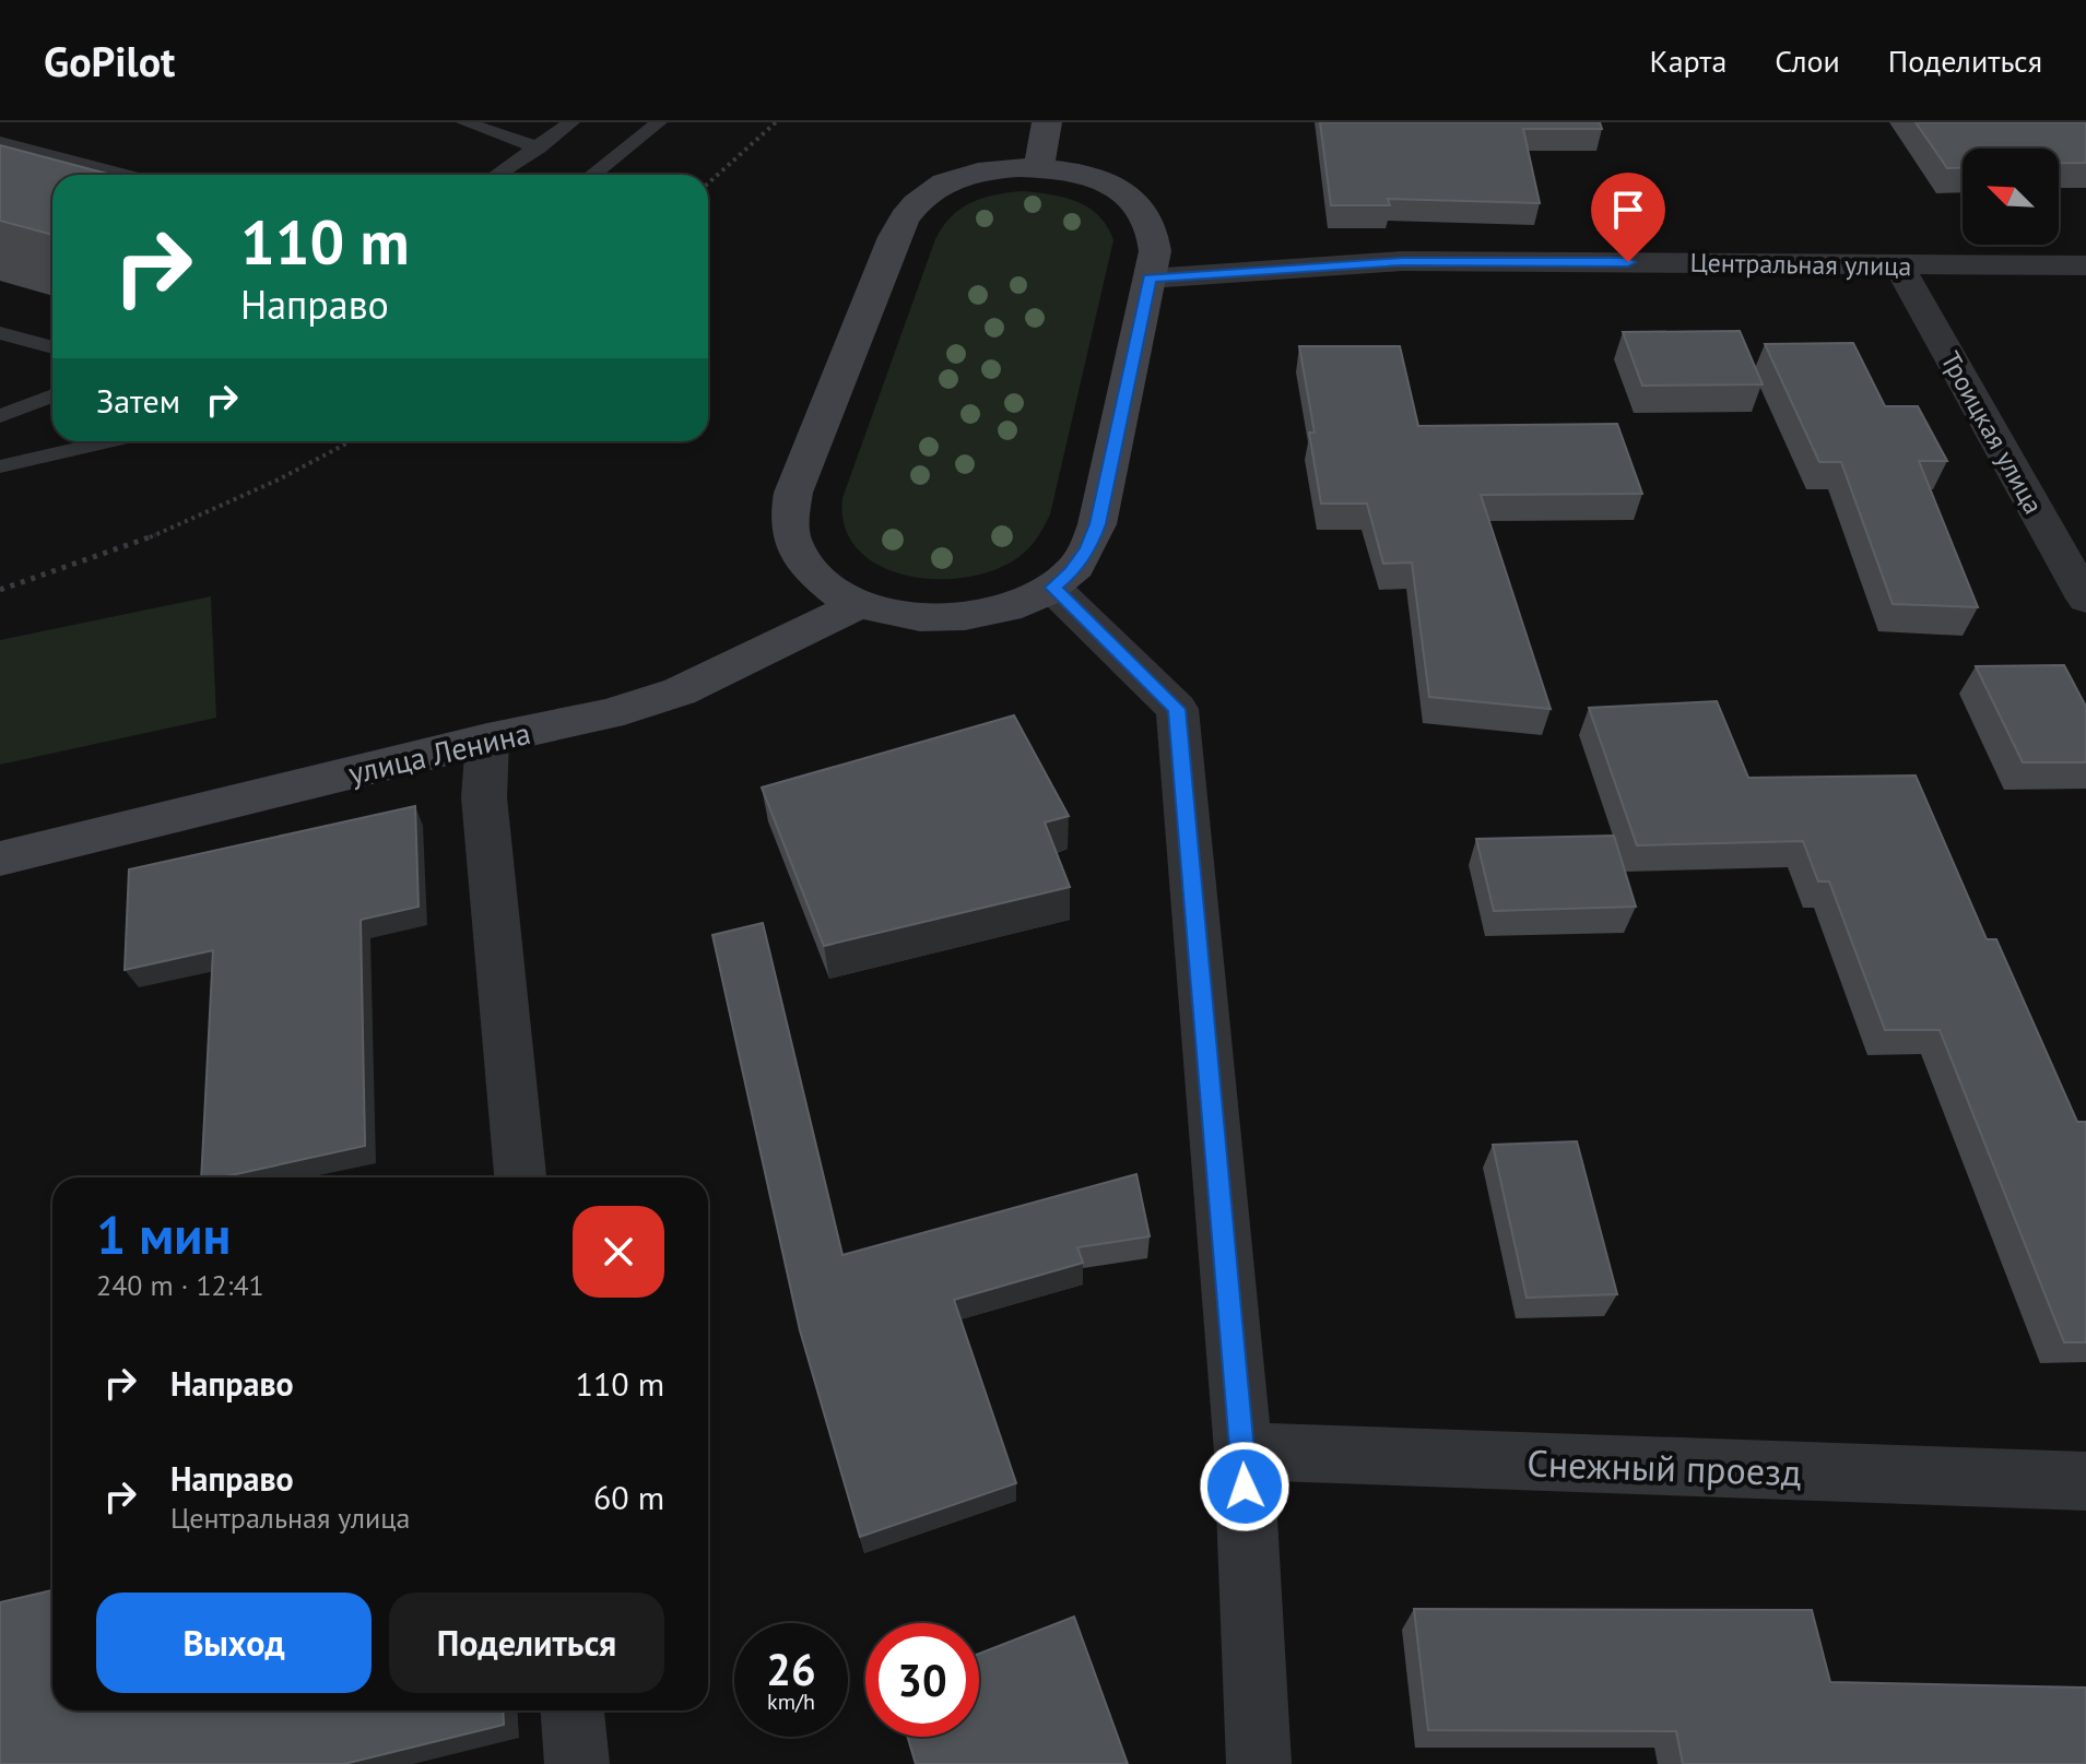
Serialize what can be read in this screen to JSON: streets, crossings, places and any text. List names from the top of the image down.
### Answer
{
  "streets": {
    "street": [
      "Центральная улица",
      "Троицкая улица",
      "улица Ленина",
      "Снежный проезд"
    ]
  },
  "crossings": [
    ["Центральная улица", "Троицкая улица"]
  ],
  "north": "top left",
  "page": {
    "header": "GoPilot",
    "nav": ["Карта", "Слои", "Поделиться"],
    "turn": ["110 m", "Направо"],
    "then": "Затем",
    "heading": ["1 мин", "240 m · 12:41"],
    "list": [
      {
        "name": "Направо",
        "value": "110 m"
      },
      {
        "name": "Направо",
        "note": "Центральная улица",
        "value": "60 m"
      }
    ],
    "buttons": ["Выход", "Поделиться"],
    "speed": "26 km/h",
    "limit": "30"
  }
}
